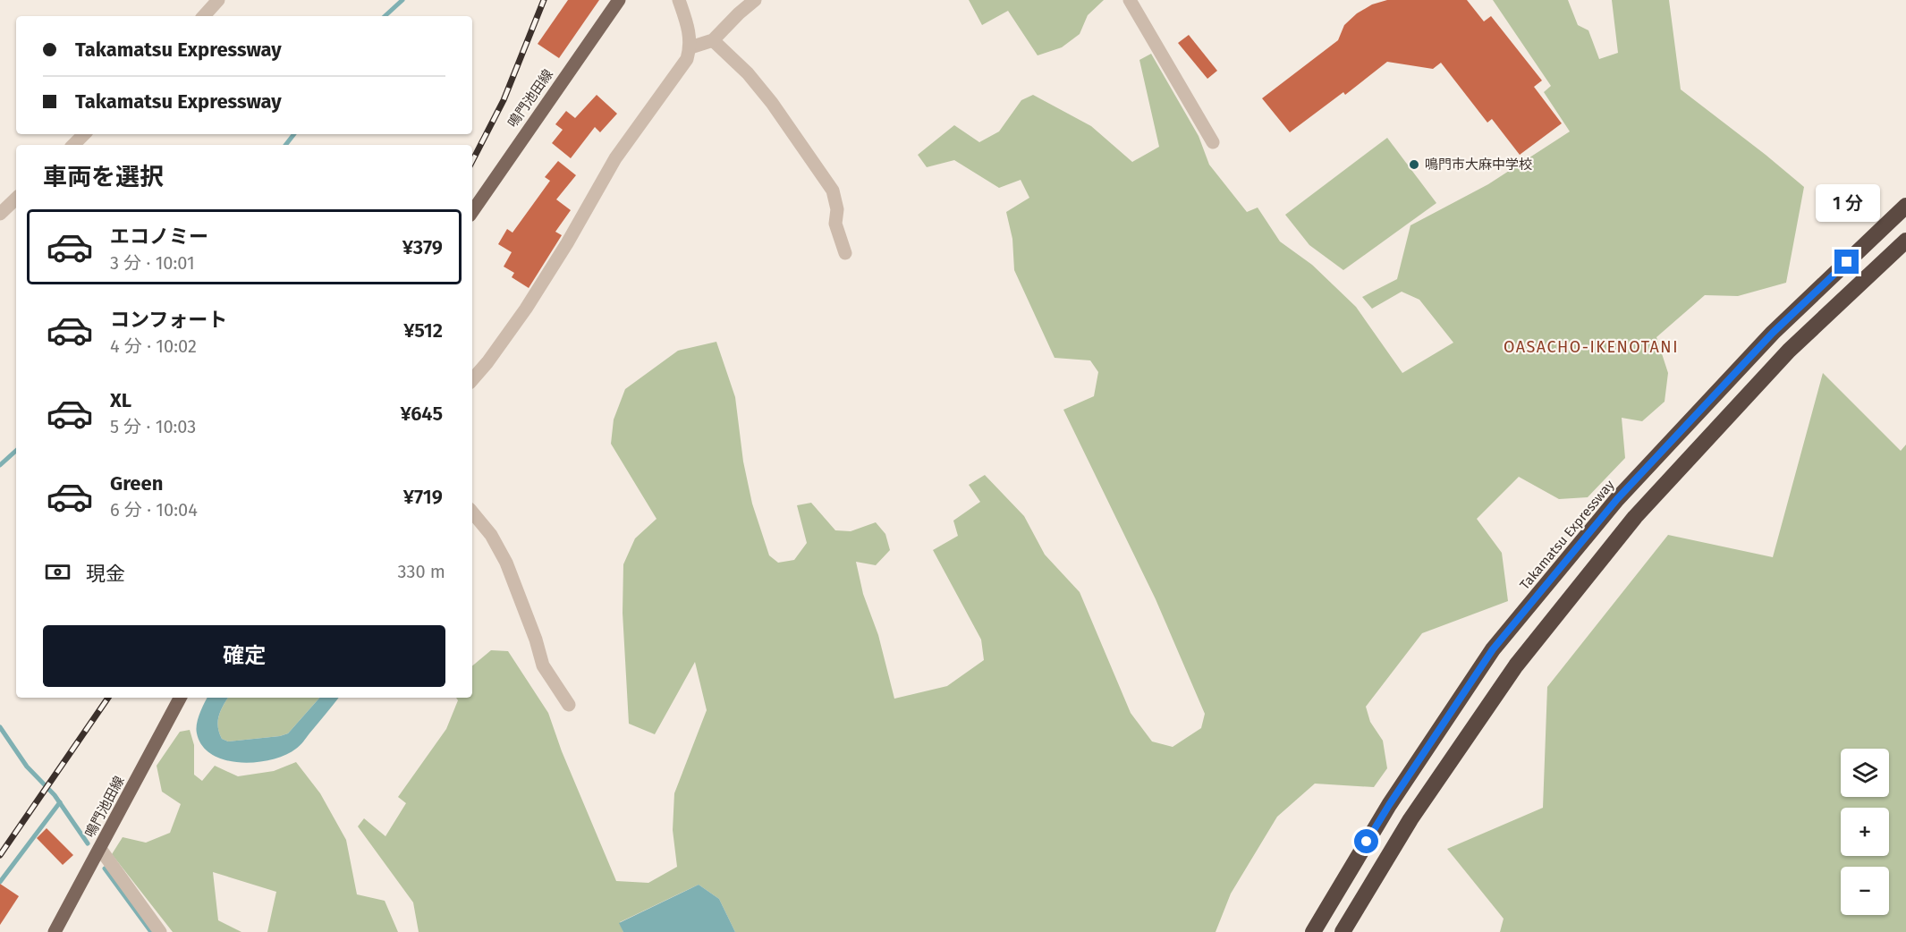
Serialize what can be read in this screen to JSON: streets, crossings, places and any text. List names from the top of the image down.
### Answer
{
  "streets": {
    "highway": ["Takamatsu Expressway"],
    "main road": ["鳴門池田線"]
  },
  "districts": ["OASACHO-IKENOTANI"],
  "places": ["鳴門市大麻中学校"],
  "page": {
    "banner": ["Takamatsu Expressway", "Takamatsu Expressway"],
    "heading": "車両を選択",
    "bubble": "1 分",
    "list": [
      {
        "name": "エコノミー",
        "note": "3 分 · 10:01",
        "value": "¥379"
      },
      {
        "name": "コンフォート",
        "note": "4 分 · 10:02",
        "value": "¥512"
      },
      {
        "name": "XL",
        "note": "5 分 · 10:03",
        "value": "¥645"
      },
      {
        "name": "Green",
        "note": "6 分 · 10:04",
        "value": "¥719"
      }
    ],
    "pay": ["現金", "330 m"],
    "buttons": "確定",
    "map_buttons": ["+", "−"]
  }
}
